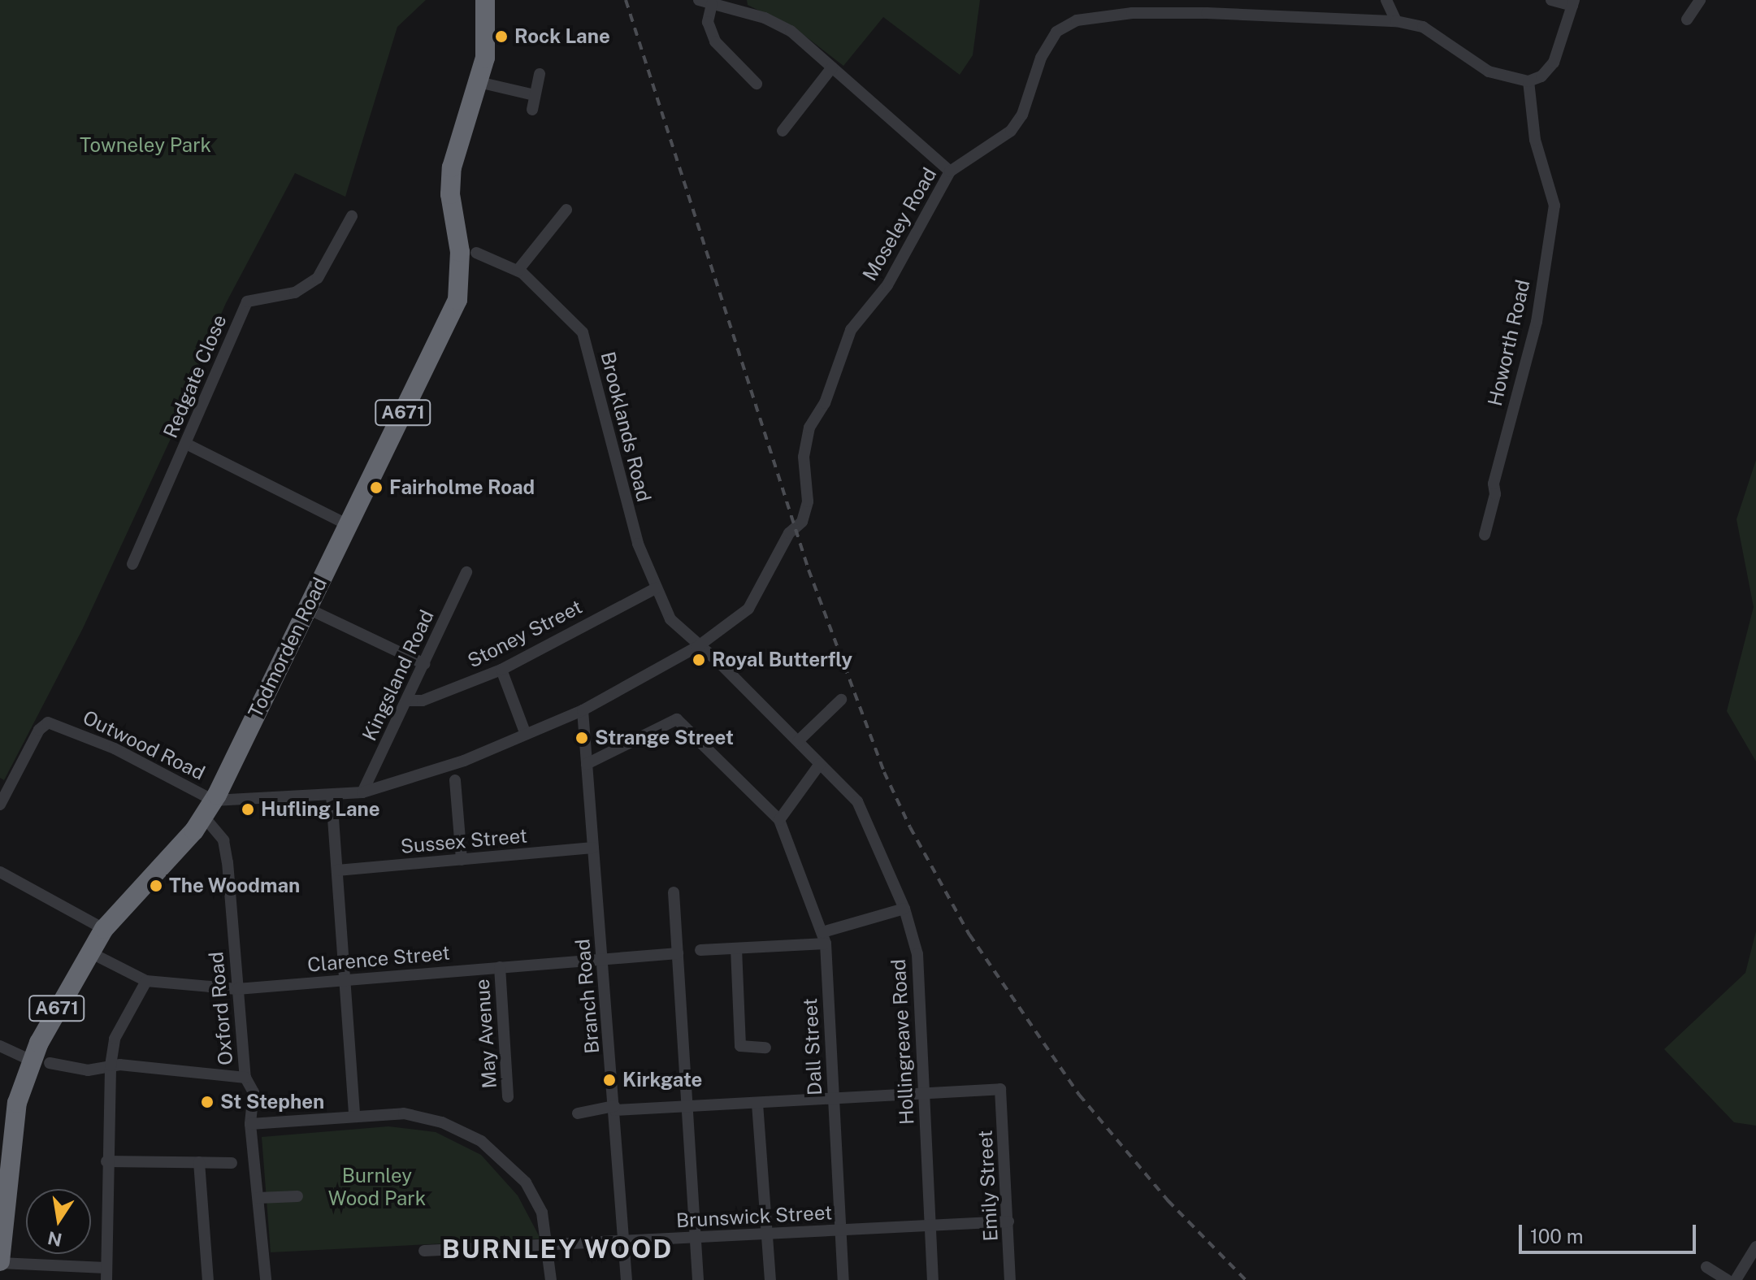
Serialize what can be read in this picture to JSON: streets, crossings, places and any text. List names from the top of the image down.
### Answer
{
  "streets": {
    "highway": ["A671", "Todmorden Road"],
    "street": [
      "Moseley Road",
      "Howorth Road",
      "Redgate Close",
      "Brooklands Road",
      "Stoney Street",
      "Kingsland Road",
      "Outwood Road",
      "Sussex Street",
      "Clarence Street",
      "Branch Road",
      "Oxford Road",
      "May Avenue",
      "Hollingreave Road",
      "Dall Street",
      "Emily Street",
      "Brunswick Street"
    ]
  },
  "crossings": [
    ["Moseley Road", "Howorth Road"],
    ["Moseley Road", "Brooklands Road"],
    ["Moseley Road", "Hollingreave Road"],
    ["Brooklands Road", "Stoney Street"],
    ["Brooklands Road", "Hollingreave Road"],
    ["Stoney Street", "Kingsland Road"],
    ["Todmorden Road", "Outwood Road"],
    ["Todmorden Road", "Clarence Street"],
    ["Todmorden Road", "Oxford Road"],
    ["Outwood Road", "Oxford Road"],
    ["Sussex Street", "Branch Road"],
    ["Clarence Street", "Branch Road"],
    ["Clarence Street", "Oxford Road"],
    ["Clarence Street", "May Avenue"],
    ["Branch Road", "Brunswick Street"],
    ["Hollingreave Road", "Emily Street"],
    ["Hollingreave Road", "Brunswick Street"],
    ["Dall Street", "Brunswick Street"],
    ["Emily Street", "Brunswick Street"]
  ],
  "districts": ["BURNLEY WOOD"],
  "parks": ["Towneley Park", "Burnley Wood Park"],
  "places": [
    "Rock Lane",
    "Fairholme Road",
    "Royal Butterfly",
    "Strange Street",
    "Hufling Lane",
    "The Woodman",
    "Kirkgate",
    "St Stephen"
  ],
  "scale_bar": "100 m",
  "north": "bottom"
}
